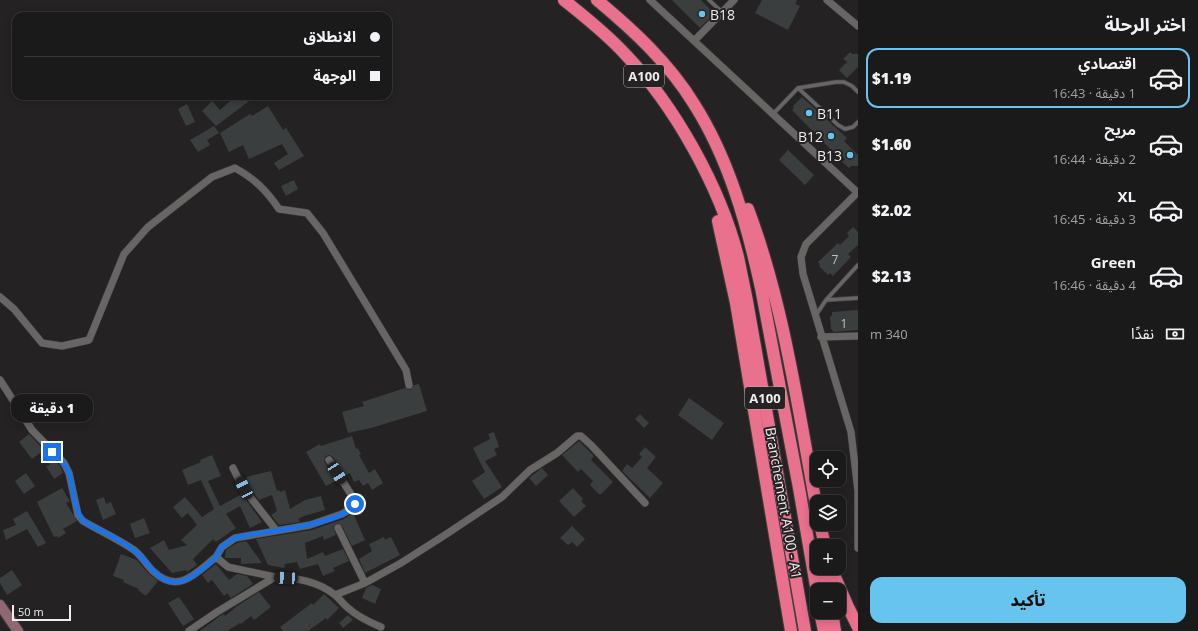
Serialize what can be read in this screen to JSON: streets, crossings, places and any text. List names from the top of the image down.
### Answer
{
  "streets": {
    "highway": ["A100", "Branchement A100 - A1"]
  },
  "crossings": [
    ["A100", "Branchement A100 - A1"]
  ],
  "places": [
    "B18",
    "B11",
    "B12",
    "B13"
  ],
  "house_numbers": ["7", "1"],
  "scale_bar": "50 m",
  "page": {
    "heading": "اختر الرحلة",
    "banner": ["الانطلاق", "الوجهة"],
    "list": [
      {
        "name": "اقتصادي",
        "note": "1 دقيقة · 16:43",
        "value": "$1.19"
      },
      {
        "name": "مريح",
        "note": "2 دقيقة · 16:44",
        "value": "$1.60"
      },
      {
        "name": "XL",
        "note": "3 دقيقة · 16:45",
        "value": "$2.02"
      },
      {
        "name": "Green",
        "note": "4 دقيقة · 16:46",
        "value": "$2.13"
      }
    ],
    "pay": ["نقدًا", "340 m"],
    "bubble": "1 دقيقة",
    "map_buttons": ["+", "−"],
    "buttons": "تأكيد",
    "scale": "50 m"
  }
}
